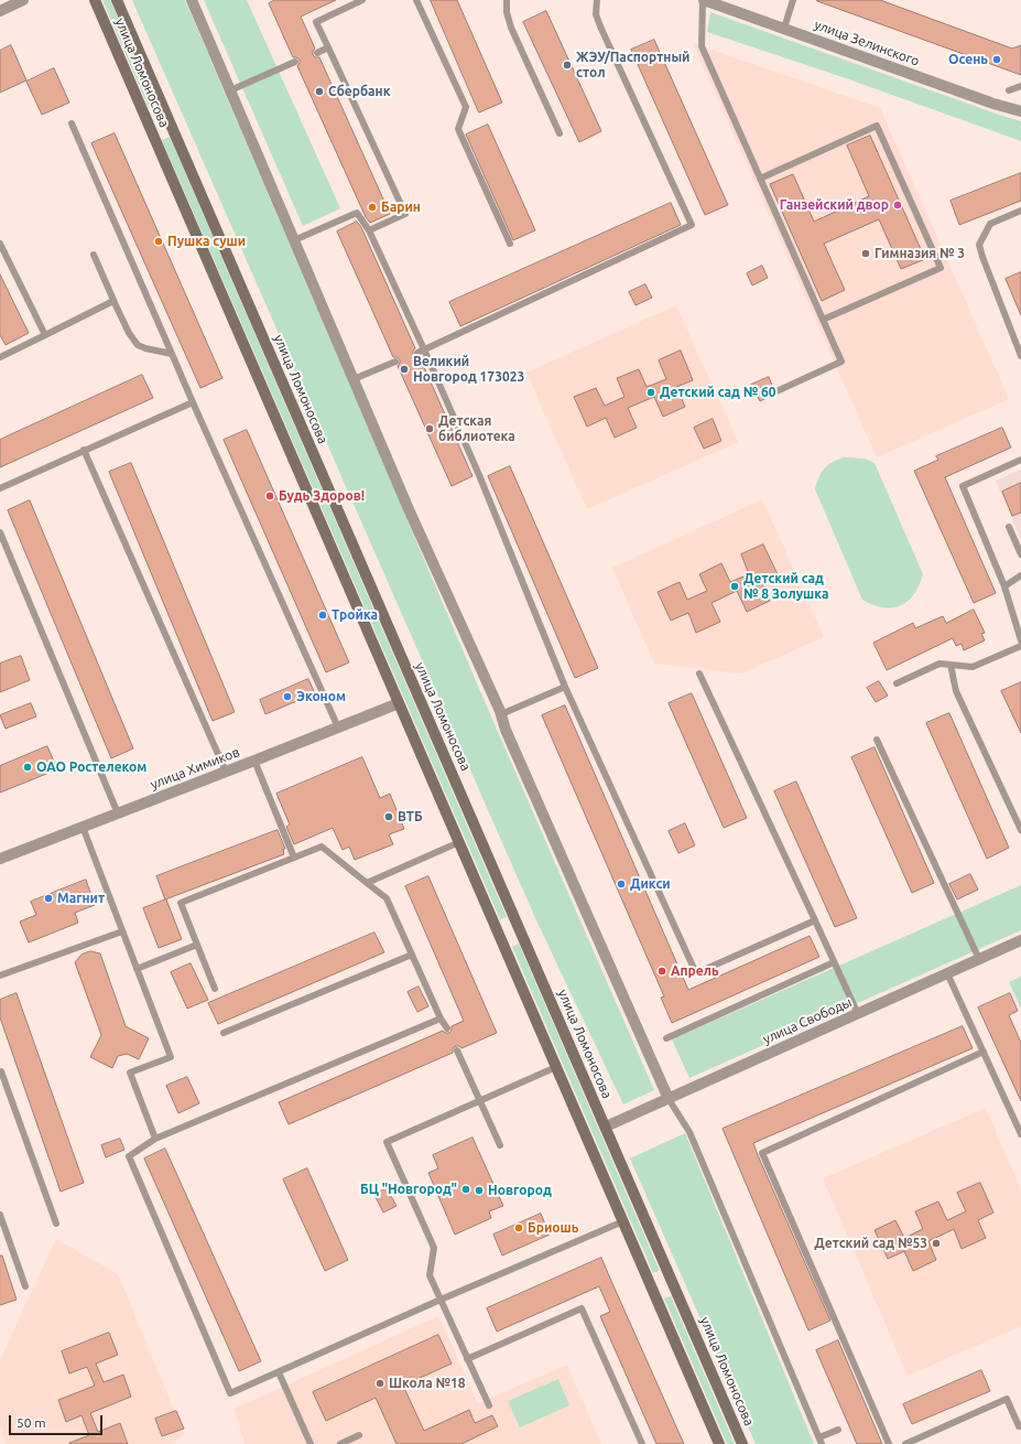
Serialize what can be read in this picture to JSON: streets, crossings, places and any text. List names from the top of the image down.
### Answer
{
  "streets": {
    "main road": ["улица Ломоносова"],
    "street": ["улица Зелинского", "улица Химиков", "улица Свободы"]
  },
  "crossings": [
    ["улица Ломоносова", "улица Химиков"],
    ["улица Ломоносова", "улица Свободы"]
  ],
  "places": [
    "Осень",
    "ЖЭУ/Паспортный стол",
    "Сбербанк",
    "Ганзейский двор",
    "Барин",
    "Пушка суши",
    "Гимназия № 3",
    "Великий Новгород 173023",
    "Детский сад № 60",
    "Детская библиотека",
    "Будь Здоров!",
    "Детский сад № 8 Золушка",
    "Тройка",
    "Эконом",
    "ОАО Ростелеком",
    "ВТБ",
    "Дикси",
    "Магнит",
    "Апрель",
    "БЦ \"Новгород\"",
    "Новгород",
    "Бриошь",
    "Детский сад №53",
    "Школа №18"
  ],
  "scale_bar": "50 m"
}
